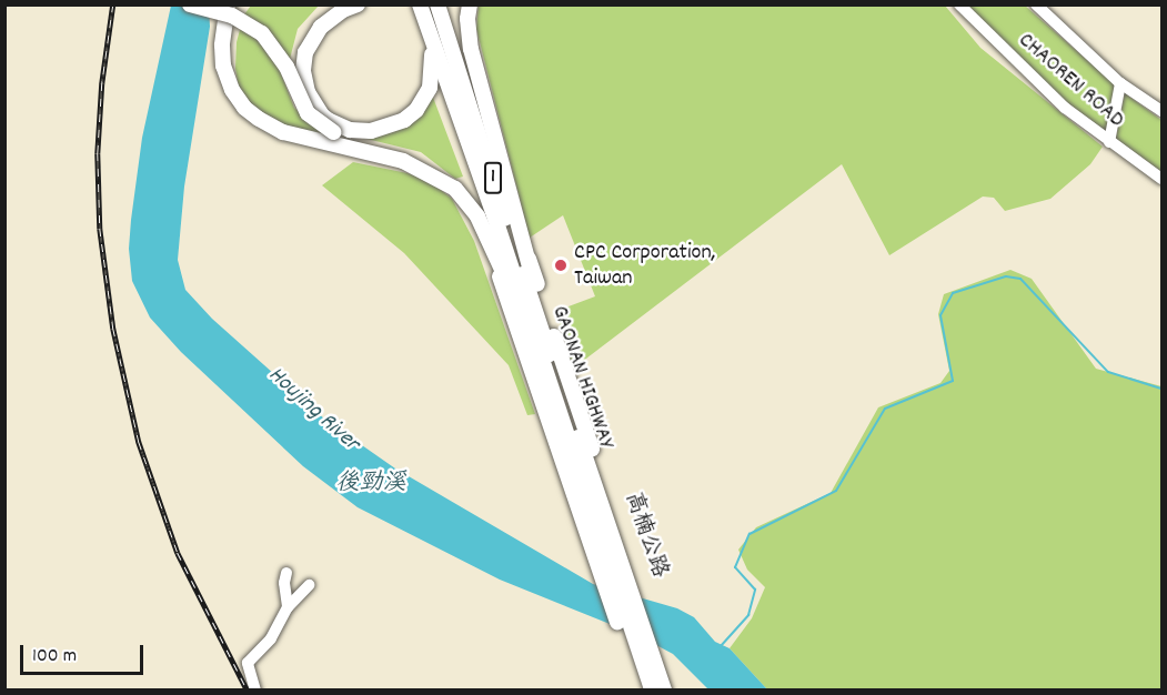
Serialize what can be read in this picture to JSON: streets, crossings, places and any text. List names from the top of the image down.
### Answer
{
  "streets": {
    "main road": ["1", "GAONAN HIGHWAY", "高楠公路"],
    "street": ["CHAOREN ROAD"]
  },
  "crossings": [
    ["1", "GAONAN HIGHWAY"],
    ["1", "高楠公路"],
    ["GAONAN HIGHWAY", "高楠公路"]
  ],
  "water": ["Houjing River", "後勁溪"],
  "places": ["CPC Corporation, Taiwan"],
  "scale_bar": "100 m"
}
